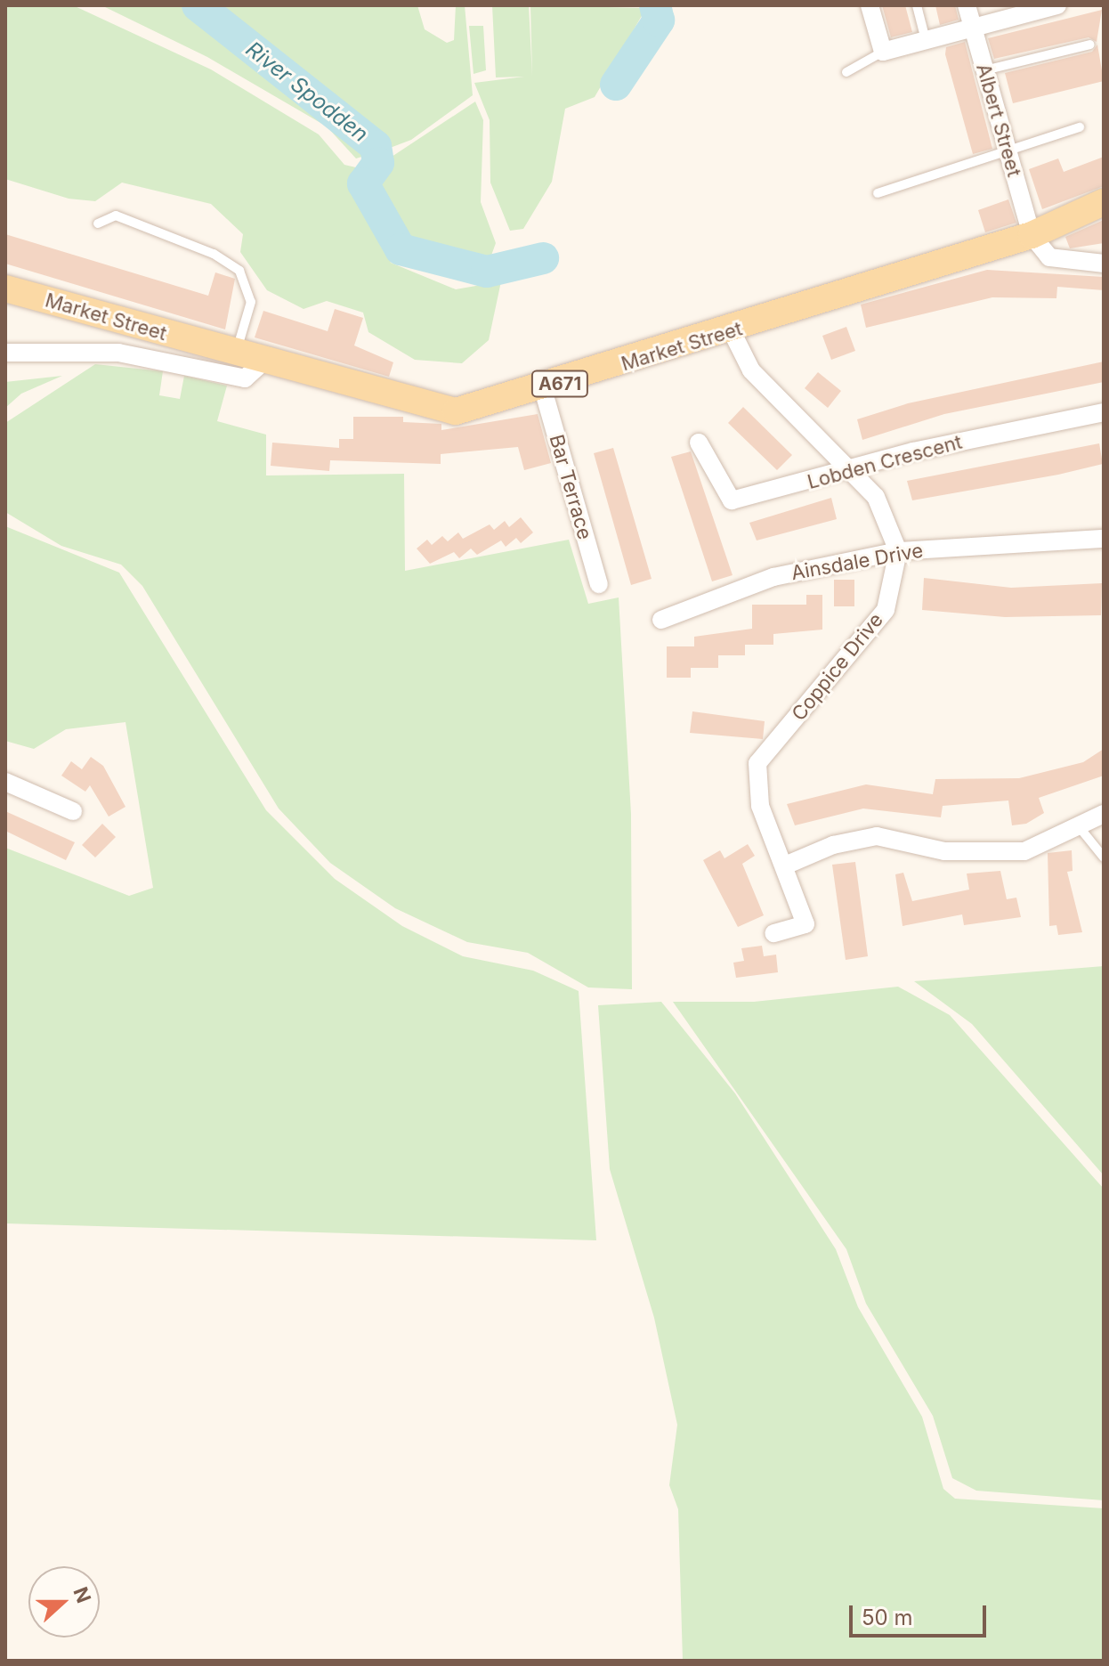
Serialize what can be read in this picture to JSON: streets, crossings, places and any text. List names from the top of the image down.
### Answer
{
  "streets": {
    "main road": ["Market Street", "A671"],
    "street": [
      "Albert Street",
      "Lobden Crescent",
      "Bar Terrace",
      "Ainsdale Drive",
      "Coppice Drive"
    ]
  },
  "crossings": [
    ["Albert Street", "Market Street"],
    ["Market Street", "Bar Terrace"],
    ["Ainsdale Drive", "Coppice Drive"]
  ],
  "water": ["River Spodden"],
  "scale_bar": "50 m",
  "north": "right"
}
